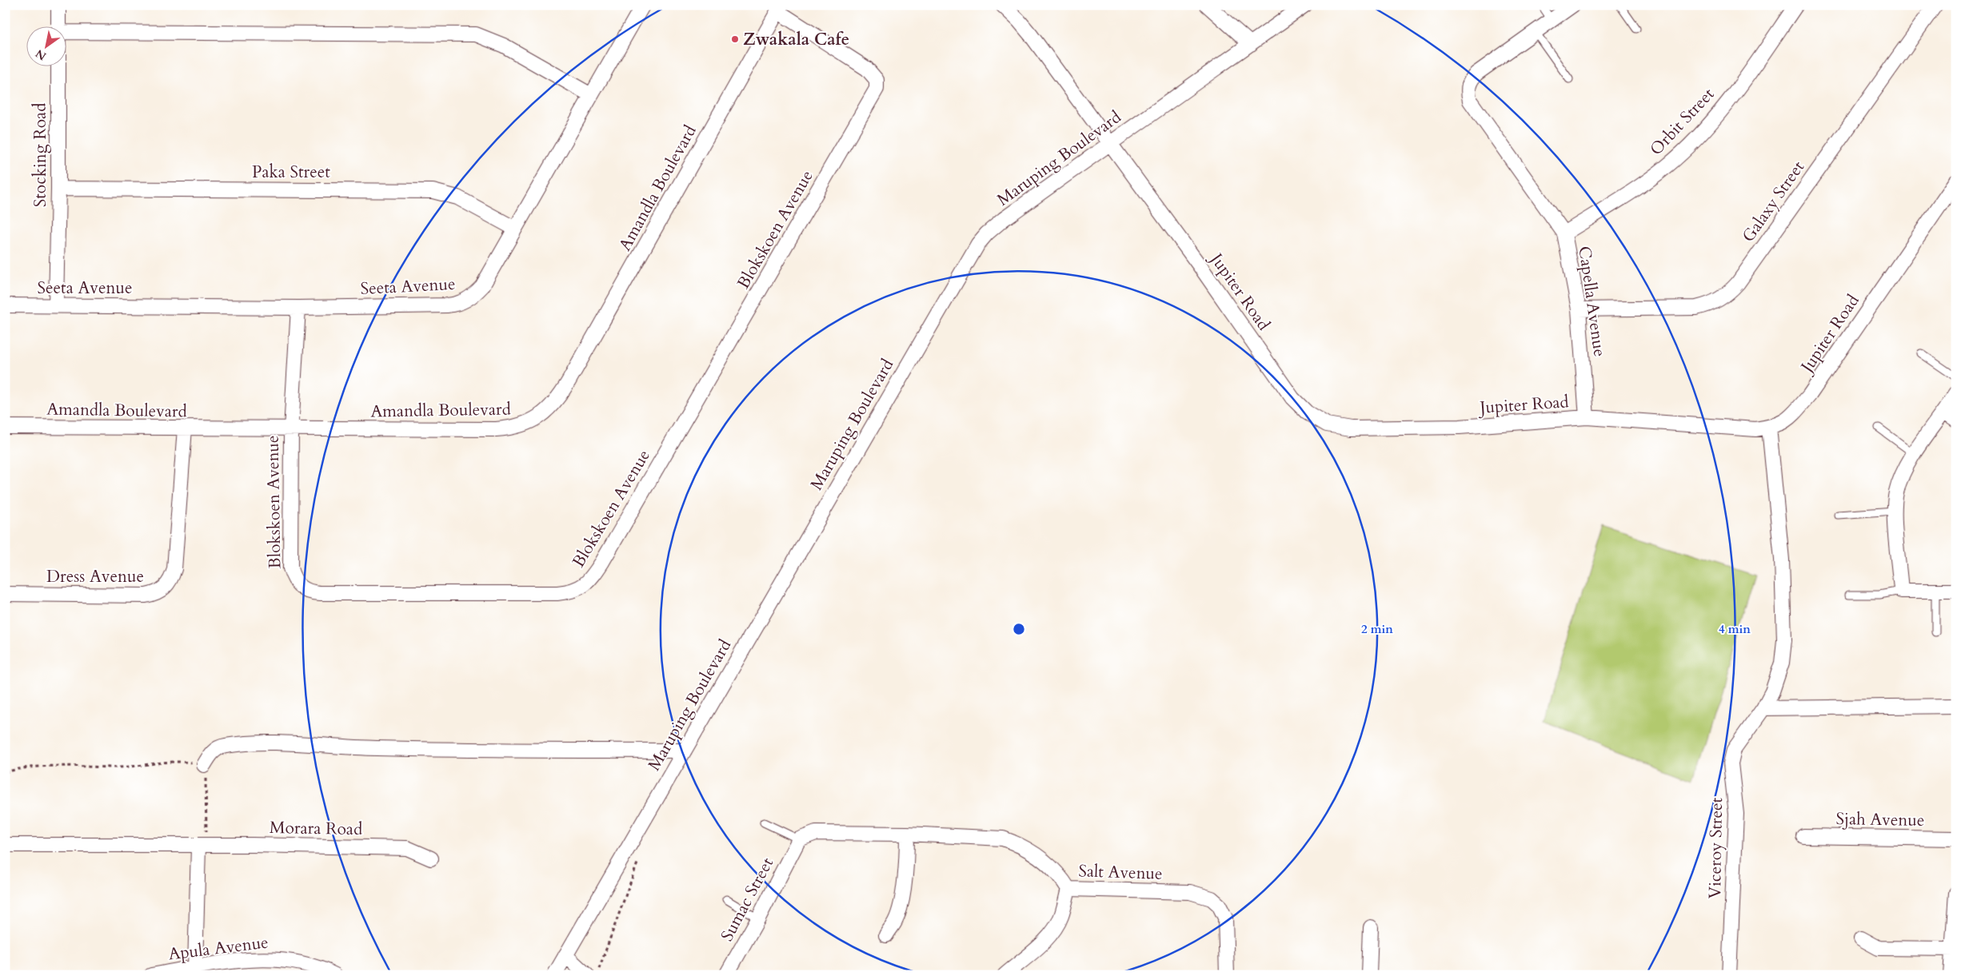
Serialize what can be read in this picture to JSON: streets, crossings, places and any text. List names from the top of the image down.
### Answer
{
  "streets": {
    "street": [
      "Orbit Street",
      "Stocking Road",
      "Maruping Boulevard",
      "Paka Street",
      "Amandla Boulevard",
      "Galaxy Street",
      "Blokskoen Avenue",
      "Seeta Avenue",
      "Jupiter Road",
      "Capella Avenue",
      "Dress Avenue",
      "Sjah Avenue",
      "Morara Road",
      "Viceroy Street",
      "Salt Avenue",
      "Sumac Street",
      "Apula Avenue"
    ]
  },
  "crossings": [
    ["Orbit Street", "Capella Avenue"],
    ["Stocking Road", "Paka Street"],
    ["Stocking Road", "Seeta Avenue"],
    ["Maruping Boulevard", "Jupiter Road"],
    ["Paka Street", "Seeta Avenue"],
    ["Amandla Boulevard", "Blokskoen Avenue"],
    ["Amandla Boulevard", "Dress Avenue"],
    ["Galaxy Street", "Capella Avenue"],
    ["Blokskoen Avenue", "Seeta Avenue"],
    ["Jupiter Road", "Capella Avenue"],
    ["Jupiter Road", "Viceroy Street"],
    ["Salt Avenue", "Sumac Street"]
  ],
  "places": ["Zwakala Cafe"],
  "north": "bottom left",
  "rings": ["2 min", "4 min"]
}
